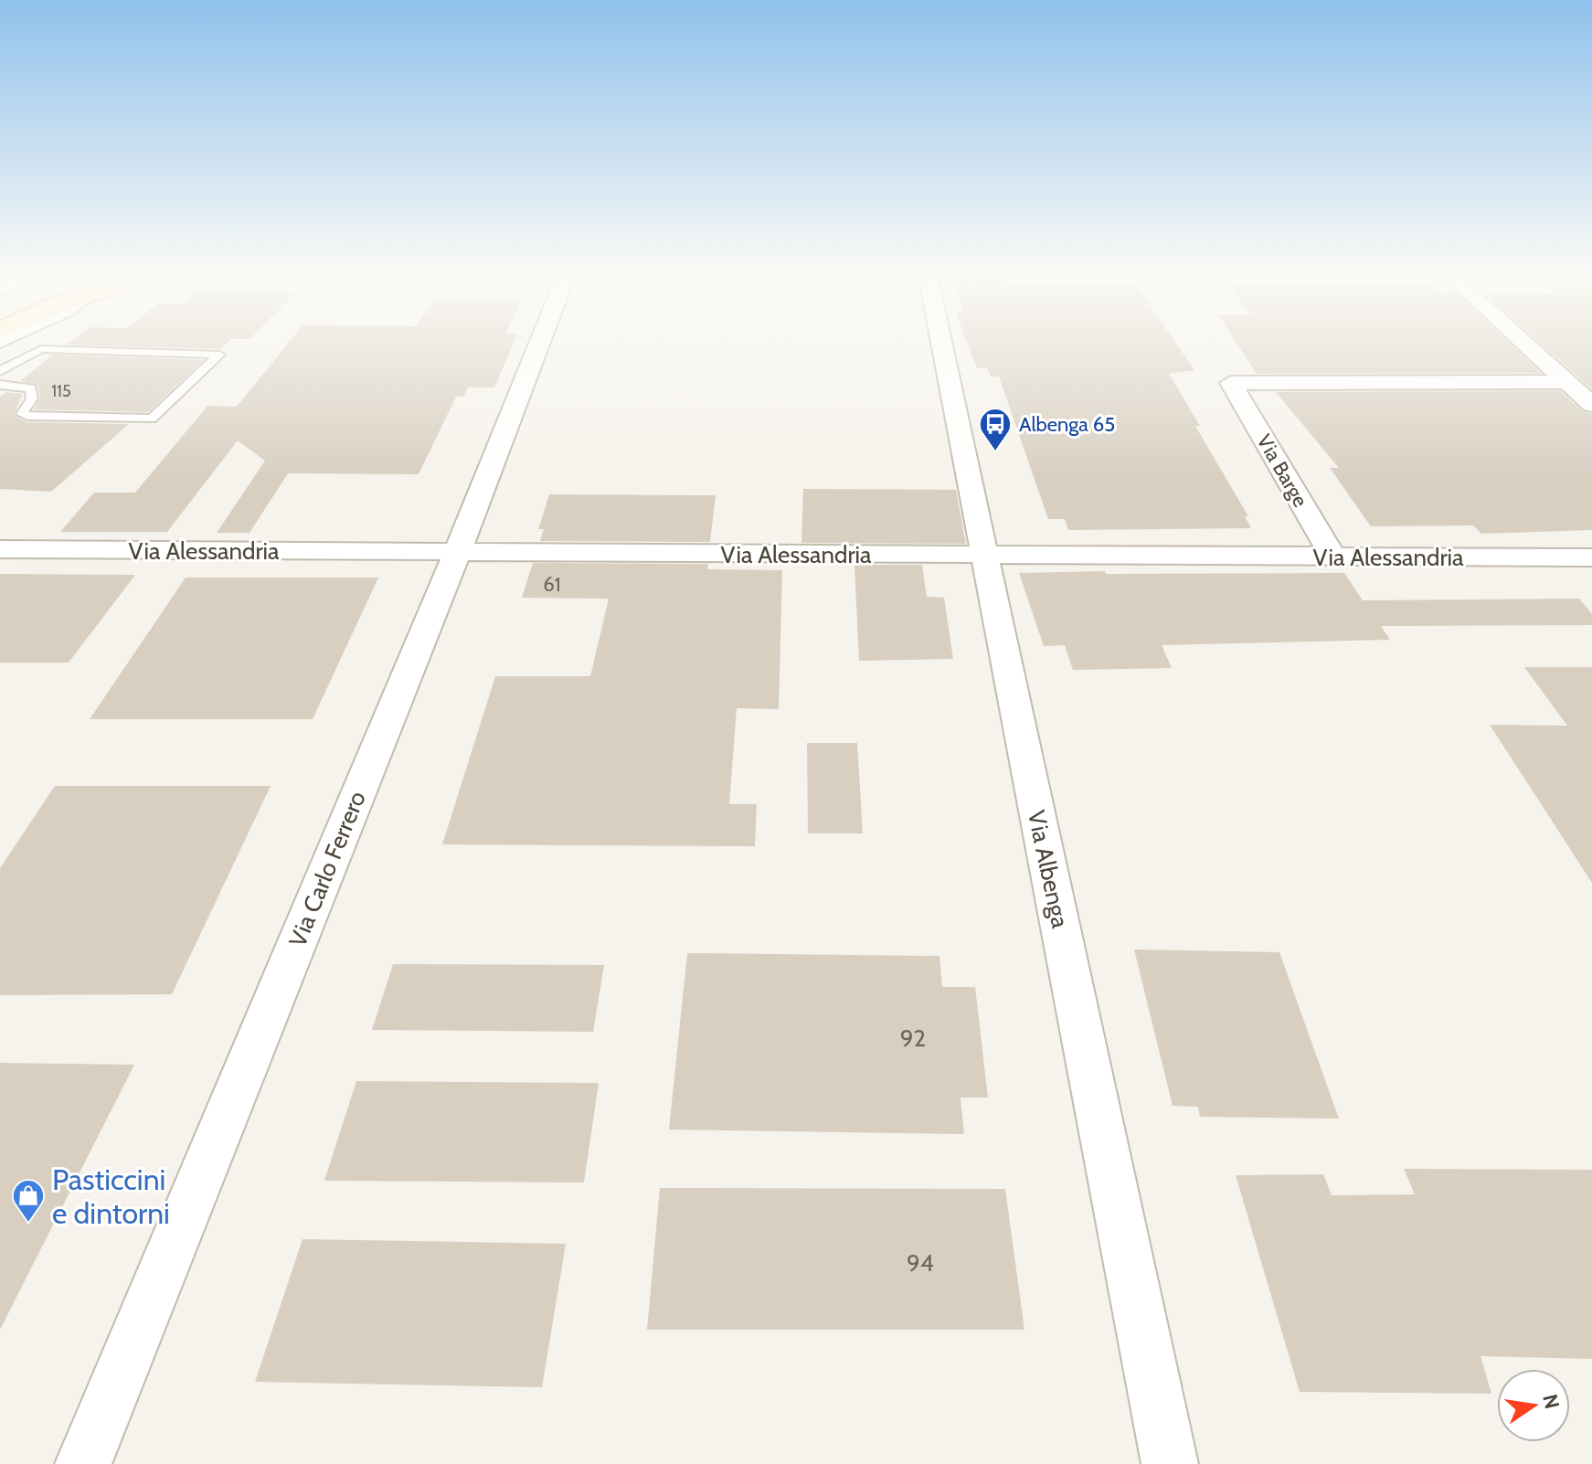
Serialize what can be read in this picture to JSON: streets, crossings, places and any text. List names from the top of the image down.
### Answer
{
  "streets": {
    "street": [
      "Via Barge",
      "Via Alessandria",
      "Via Carlo Ferrero",
      "Via Albenga"
    ]
  },
  "crossings": [
    ["Via Barge", "Via Alessandria"],
    ["Via Alessandria", "Via Carlo Ferrero"],
    ["Via Alessandria", "Via Albenga"]
  ],
  "places": {
    "bus stop": ["Albenga 65"],
    "shop": ["Pasticcini e dintorni"]
  },
  "house_numbers": [
    "115",
    "61",
    "92",
    "94"
  ],
  "north": "right"
}
